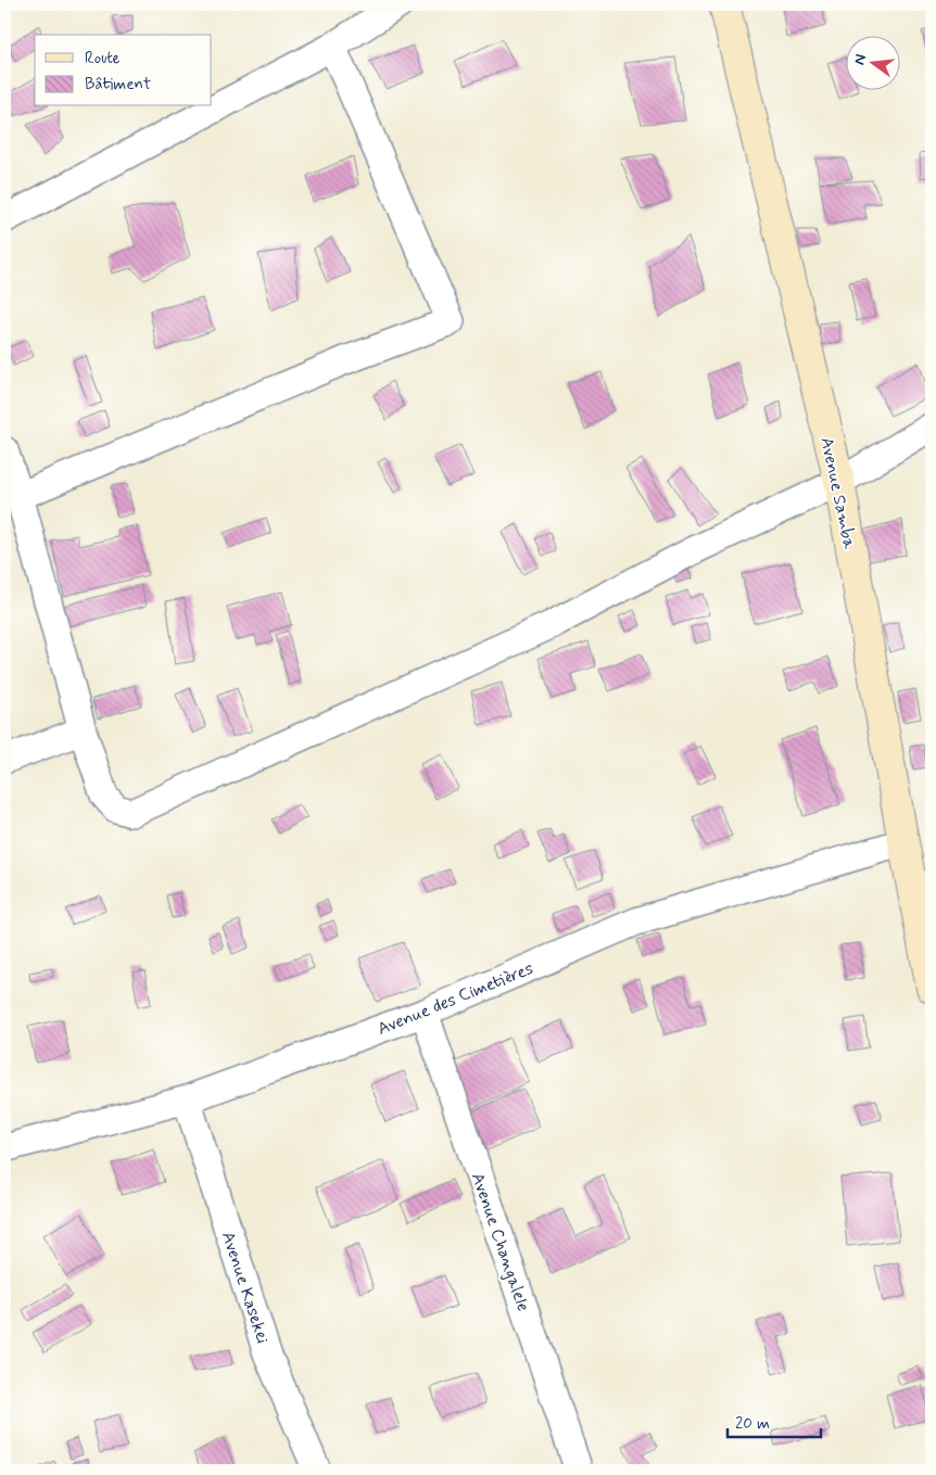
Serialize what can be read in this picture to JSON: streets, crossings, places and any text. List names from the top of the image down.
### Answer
{
  "streets": {
    "street": [
      "Avenue Samba",
      "Avenue des Cimetières",
      "Avenue Changalele",
      "Avenue Kasekei"
    ]
  },
  "crossings": [
    ["Avenue Samba", "Avenue des Cimetières"],
    ["Avenue des Cimetières", "Avenue Changalele"],
    ["Avenue des Cimetières", "Avenue Kasekei"]
  ],
  "legend": ["Route", "Bâtiment"],
  "scale_bar": "20 m",
  "north": "left"
}
